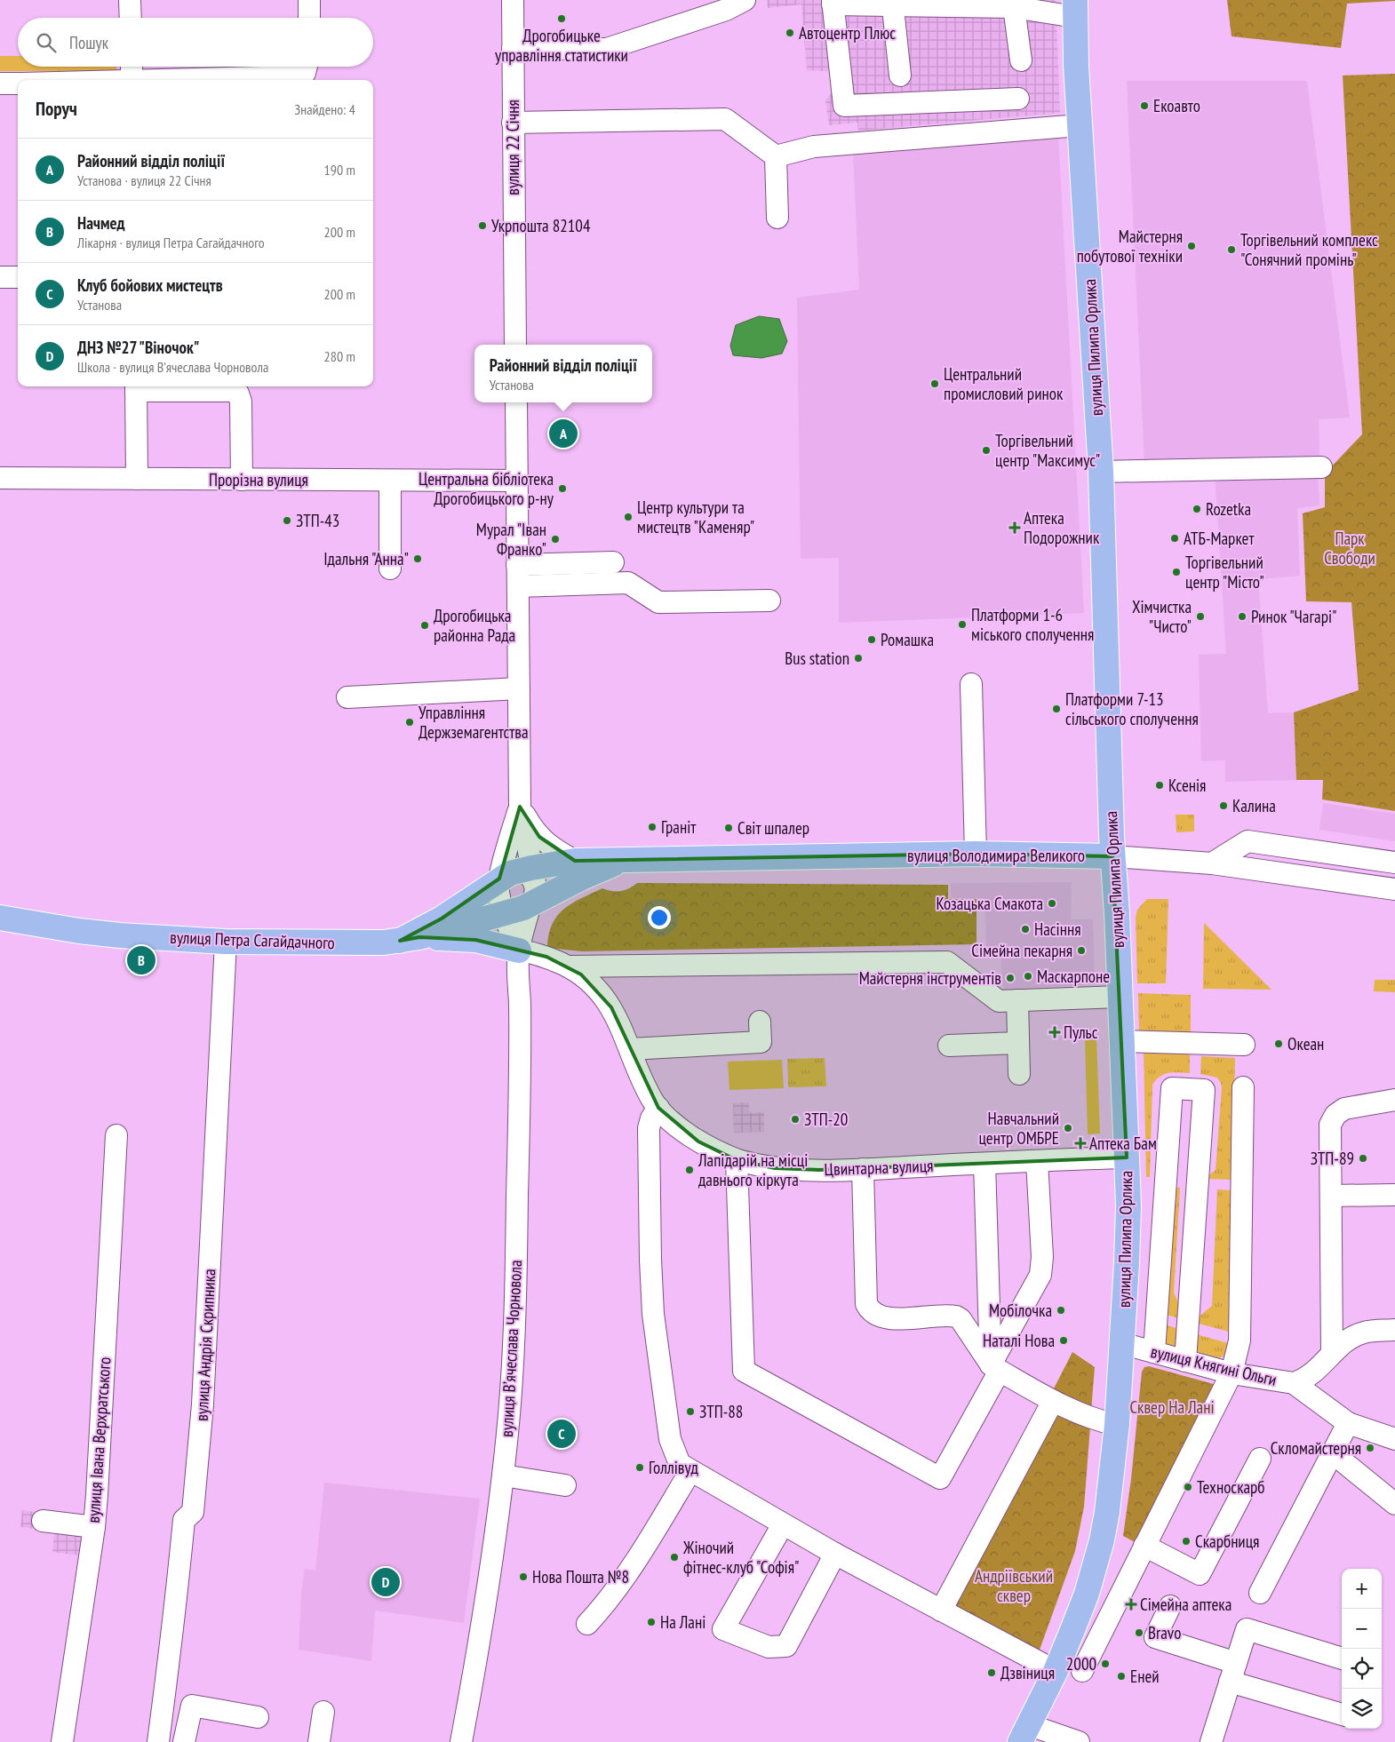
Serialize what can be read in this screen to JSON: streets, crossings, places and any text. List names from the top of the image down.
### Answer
{
  "streets": {
    "main road": ["вулиця Пилипа Орлика", "вулиця Володимира Великого", "вулиця Петра Сагайдачного"],
    "street": [
      "вулиця 22 Січня",
      "Прорізна вулиця",
      "Цвинтарна вулиця",
      "вулиця Андрія Скрипника",
      "вулиця Вʼячеслава Чорновола",
      "вулиця Княгині Ольги",
      "вулиця Івана Верхратського"
    ]
  },
  "crossings": [
    ["вулиця Пилипа Орлика", "вулиця Володимира Великого"],
    ["вулиця Пилипа Орлика", "Цвинтарна вулиця"],
    ["вулиця Пилипа Орлика", "вулиця Княгині Ольги"],
    ["вулиця Петра Сагайдачного", "вулиця Андрія Скрипника"],
    ["Цвинтарна вулиця", "вулиця Вʼячеслава Чорновола"]
  ],
  "parks": ["Парк Свободи", "Сквер На Лані", "Андріївський сквер"],
  "places": {
    "other": [
      "Дрогобицьке управління статистики",
      "Автоцентр Плюс",
      "Екоавто",
      "Укрпошта 82104",
      "Майстерня побутової техніки",
      "Торгівельний комплекс \"Сонячний промінь\"",
      "Центральний промисловий ринок",
      "Торгівельний центр \"Максимус\"",
      "Центральна бібліотека Дрогобицького р-ну",
      "Rozetka",
      "Центр культури та мистецтв \"Каменяр\"",
      "ЗТП-43",
      "АТБ-Маркет",
      "Мурал \"Іван Франко\"",
      "Ідальня \"Анна\"",
      "Торгівельний центр \"Місто\"",
      "Хімчистка \"Чисто\"",
      "Ринок \"Чагарі\"",
      "Платформи 1-6 міського сполучення",
      "Дрогобицька районна Рада",
      "Ромашка",
      "Bus station",
      "Платформи 7-13 сільського сполучення",
      "Управління Держземагентства",
      "Ксенія",
      "Калина",
      "Граніт",
      "Світ шпалер",
      "Козацька Смакота",
      "Насіння",
      "Сімейна пекарня",
      "Маскарпоне",
      "Майстерня інструментів",
      "Океан",
      "ЗТП-20",
      "Навчальний центр ОМБРЕ",
      "ЗТП-89",
      "Лапідарій на місці давнього кіркута",
      "Мобілочка",
      "Наталі Нова",
      "ЗТП-88",
      "Скломайстерня",
      "Голлівуд",
      "Техноскарб",
      "Скарбниця",
      "Жіночий фітнес-клуб \"Софія\"",
      "Нова Пошта №8",
      "На Лані",
      "Bravo",
      "2000",
      "Дзвіниця",
      "Еней"
    ],
    "health": [
      "Аптека Подорожник",
      "Пульс",
      "Аптека Бам",
      "Сімейна аптека"
    ]
  },
  "page": {
    "search": "Пошук",
    "heading": ["Поруч", "Знайдено: 4"],
    "list": [
      {
        "mark": "A",
        "name": "Районний відділ поліції",
        "note": "Установа · вулиця 22 Січня",
        "value": "190 m"
      },
      {
        "mark": "B",
        "name": "Начмед",
        "note": "Лікарня · вулиця Петра Сагайдачного",
        "value": "200 m"
      },
      {
        "mark": "C",
        "name": "Клуб бойових мистецтв",
        "note": "Установа",
        "value": "200 m"
      },
      {
        "mark": "D",
        "name": "ДНЗ №27 \"Віночок\"",
        "note": "Школа · вулиця Вʼячеслава Чорновола",
        "value": "280 m"
      }
    ],
    "popup": ["Районний відділ поліції", "Установа"],
    "pins": [
      "A",
      "B",
      "C",
      "D"
    ],
    "map_buttons": ["+", "−"]
  }
}
